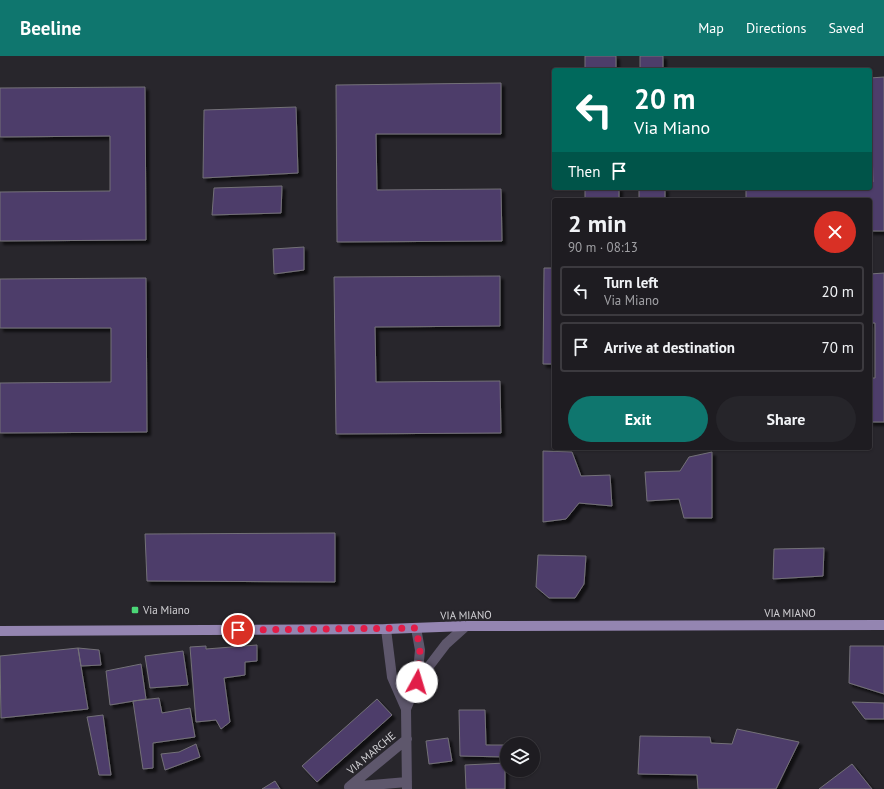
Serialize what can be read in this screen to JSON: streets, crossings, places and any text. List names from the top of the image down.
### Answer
{
  "streets": {
    "main road": ["VIA MIANO"],
    "street": ["VIA MARCHE"]
  },
  "places": {
    "transit": ["Via Miano"]
  },
  "page": {
    "header": "Beeline",
    "nav": ["Map", "Directions", "Saved"],
    "turn": ["20 m", "Via Miano"],
    "then": "Then",
    "heading": ["2 min", "90 m · 08:13"],
    "list": [
      {
        "name": "Turn left",
        "note": "Via Miano",
        "value": "20 m"
      },
      {
        "name": "Arrive at destination",
        "value": "70 m"
      }
    ],
    "buttons": ["Exit", "Share"]
  }
}
